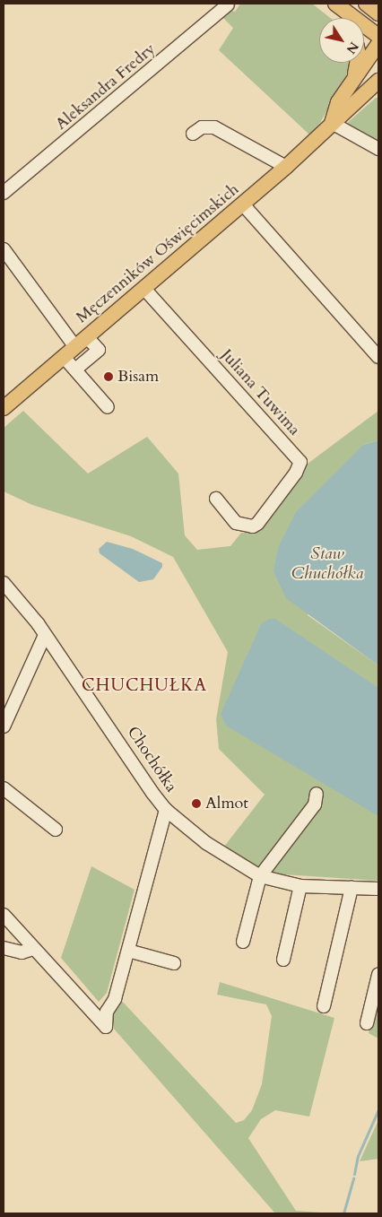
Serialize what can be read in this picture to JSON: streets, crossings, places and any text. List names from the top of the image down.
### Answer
{
  "streets": {
    "main road": ["Męczenników Oświęcimskich"],
    "street": ["Aleksandra Fredry", "Juliana Tuwima", "Chochółka"]
  },
  "crossings": [
    ["Męczenników Oświęcimskich", "Juliana Tuwima"]
  ],
  "districts": ["CHUCHUŁKA"],
  "water": ["Staw Chuchółka"],
  "places": ["Bisam", "Almot"],
  "north": "bottom right"
}
